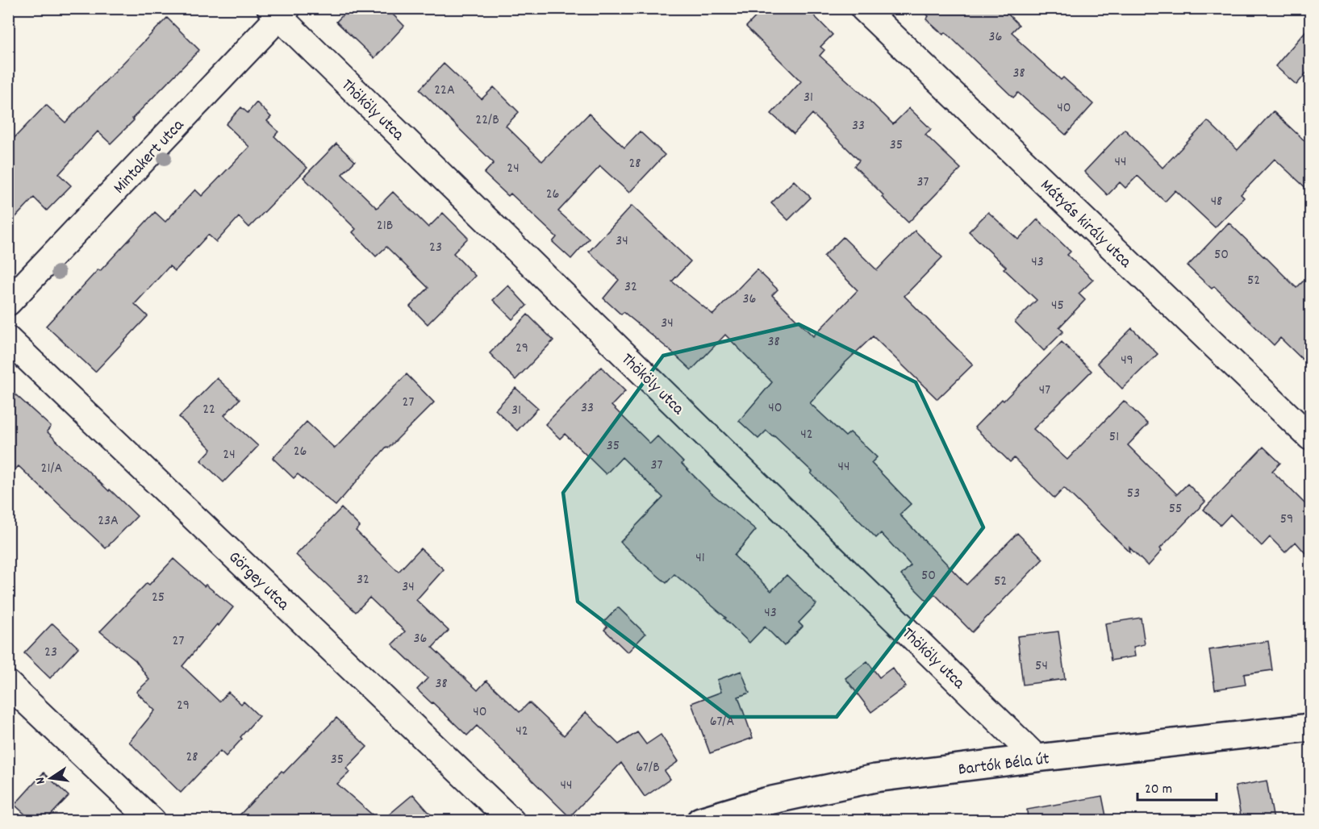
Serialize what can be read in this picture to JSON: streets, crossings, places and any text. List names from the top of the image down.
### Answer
{
  "streets": {
    "street": [
      "Thököly utca",
      "Mintakert utca",
      "Mátyás király utca",
      "Görgey utca",
      "Bartók Béla út"
    ]
  },
  "crossings": [
    ["Thököly utca", "Mintakert utca"],
    ["Thököly utca", "Bartók Béla út"]
  ],
  "house_numbers": [
    "36",
    "38",
    "22A",
    "31",
    "40",
    "22/B",
    "33",
    "35",
    "44",
    "28",
    "24",
    "37",
    "26",
    "48",
    "21B",
    "34",
    "23",
    "50",
    "43",
    "52",
    "32",
    "36",
    "45",
    "34",
    "38",
    "29",
    "49",
    "47",
    "27",
    "33",
    "40",
    "22",
    "31",
    "42",
    "51",
    "35",
    "26",
    "24",
    "37",
    "44",
    "21/A",
    "53",
    "55",
    "59",
    "23A",
    "41",
    "50",
    "32",
    "52",
    "34",
    "25",
    "43",
    "36",
    "27",
    "23",
    "54",
    "38",
    "29",
    "40",
    "67/A",
    "42",
    "28",
    "35",
    "67/B",
    "44"
  ],
  "scale_bar": "20 m",
  "north": "left"
}
